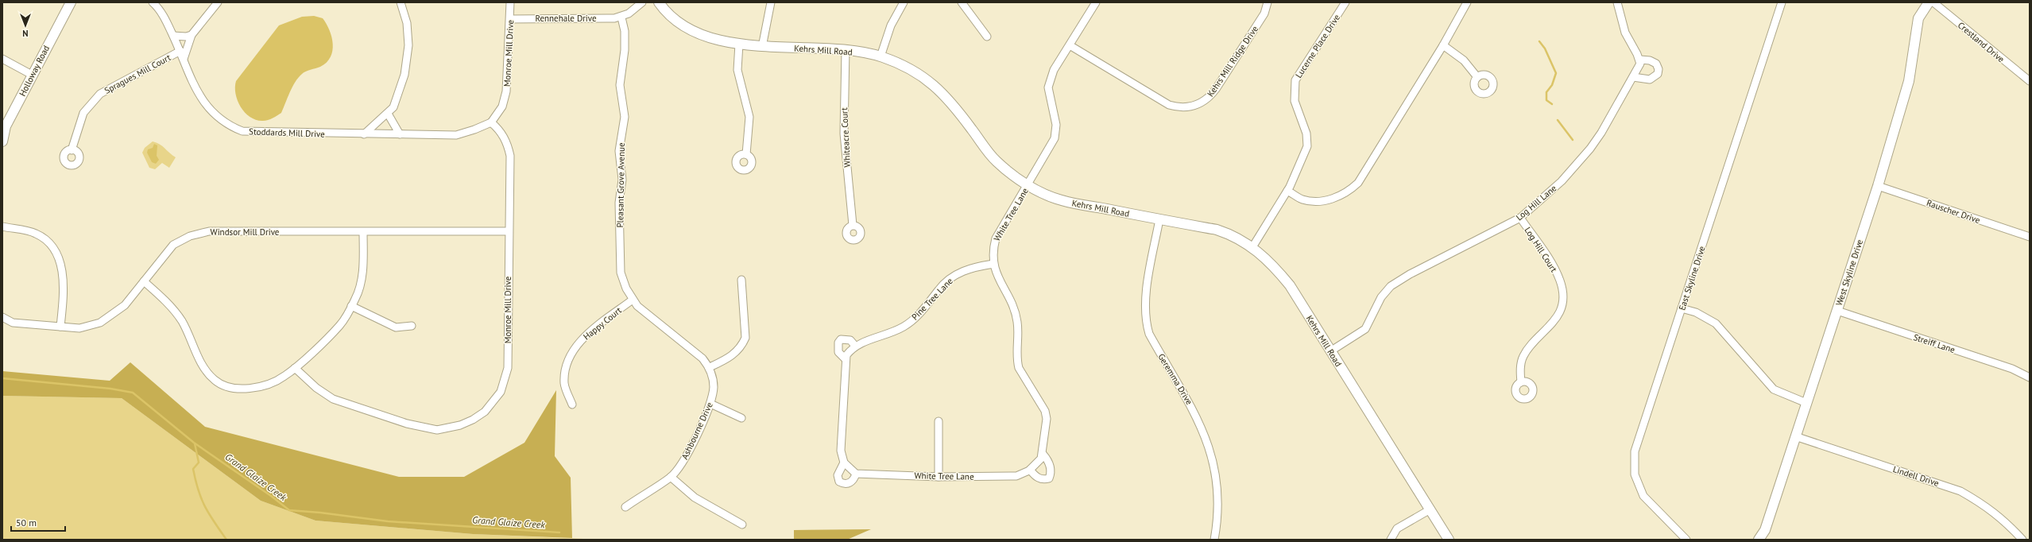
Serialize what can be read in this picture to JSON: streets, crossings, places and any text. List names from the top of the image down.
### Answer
{
  "streets": {
    "street": [
      "Rennehale Drive",
      "Crestland Drive",
      "Lucerne Place Drive",
      "Kehrs Mill Road",
      "Monroe Mill Drive",
      "Kehrs Mill Ridge Drive",
      "Holloway Road",
      "Spragues Mill Court",
      "Stoddards Mill Drive",
      "Whiteacre Court",
      "Pleasant Grove Avenue",
      "Log Hill Lane",
      "Rauscher Drive",
      "White Tree Lane",
      "Windsor Mill Drive",
      "Log Hill Court",
      "West Skyline Drive",
      "East Skyline Drive",
      "Pine Tree Lane",
      "Happy Court",
      "Streiff Lane",
      "Geremma Drive",
      "Ashbourne Drive",
      "Lindell Drive"
    ]
  },
  "crossings": [
    ["Rennehale Drive", "Monroe Mill Drive"],
    ["Rennehale Drive", "Pleasant Grove Avenue"],
    ["Lucerne Place Drive", "Kehrs Mill Road"],
    ["Kehrs Mill Road", "Whiteacre Court"],
    ["Kehrs Mill Road", "Log Hill Lane"],
    ["Kehrs Mill Road", "White Tree Lane"],
    ["Kehrs Mill Road", "Geremma Drive"],
    ["Monroe Mill Drive", "Stoddards Mill Drive"],
    ["Monroe Mill Drive", "Windsor Mill Drive"],
    ["Kehrs Mill Ridge Drive", "White Tree Lane"],
    ["Spragues Mill Court", "Stoddards Mill Drive"],
    ["Pleasant Grove Avenue", "Happy Court"],
    ["Pleasant Grove Avenue", "Ashbourne Drive"],
    ["Log Hill Lane", "Log Hill Court"],
    ["Rauscher Drive", "West Skyline Drive"],
    ["White Tree Lane", "Pine Tree Lane"],
    ["West Skyline Drive", "Streiff Lane"],
    ["West Skyline Drive", "Lindell Drive"]
  ],
  "water": ["Grand Glaize Creek"],
  "scale_bar": "50 m",
  "north": "bottom"
}
